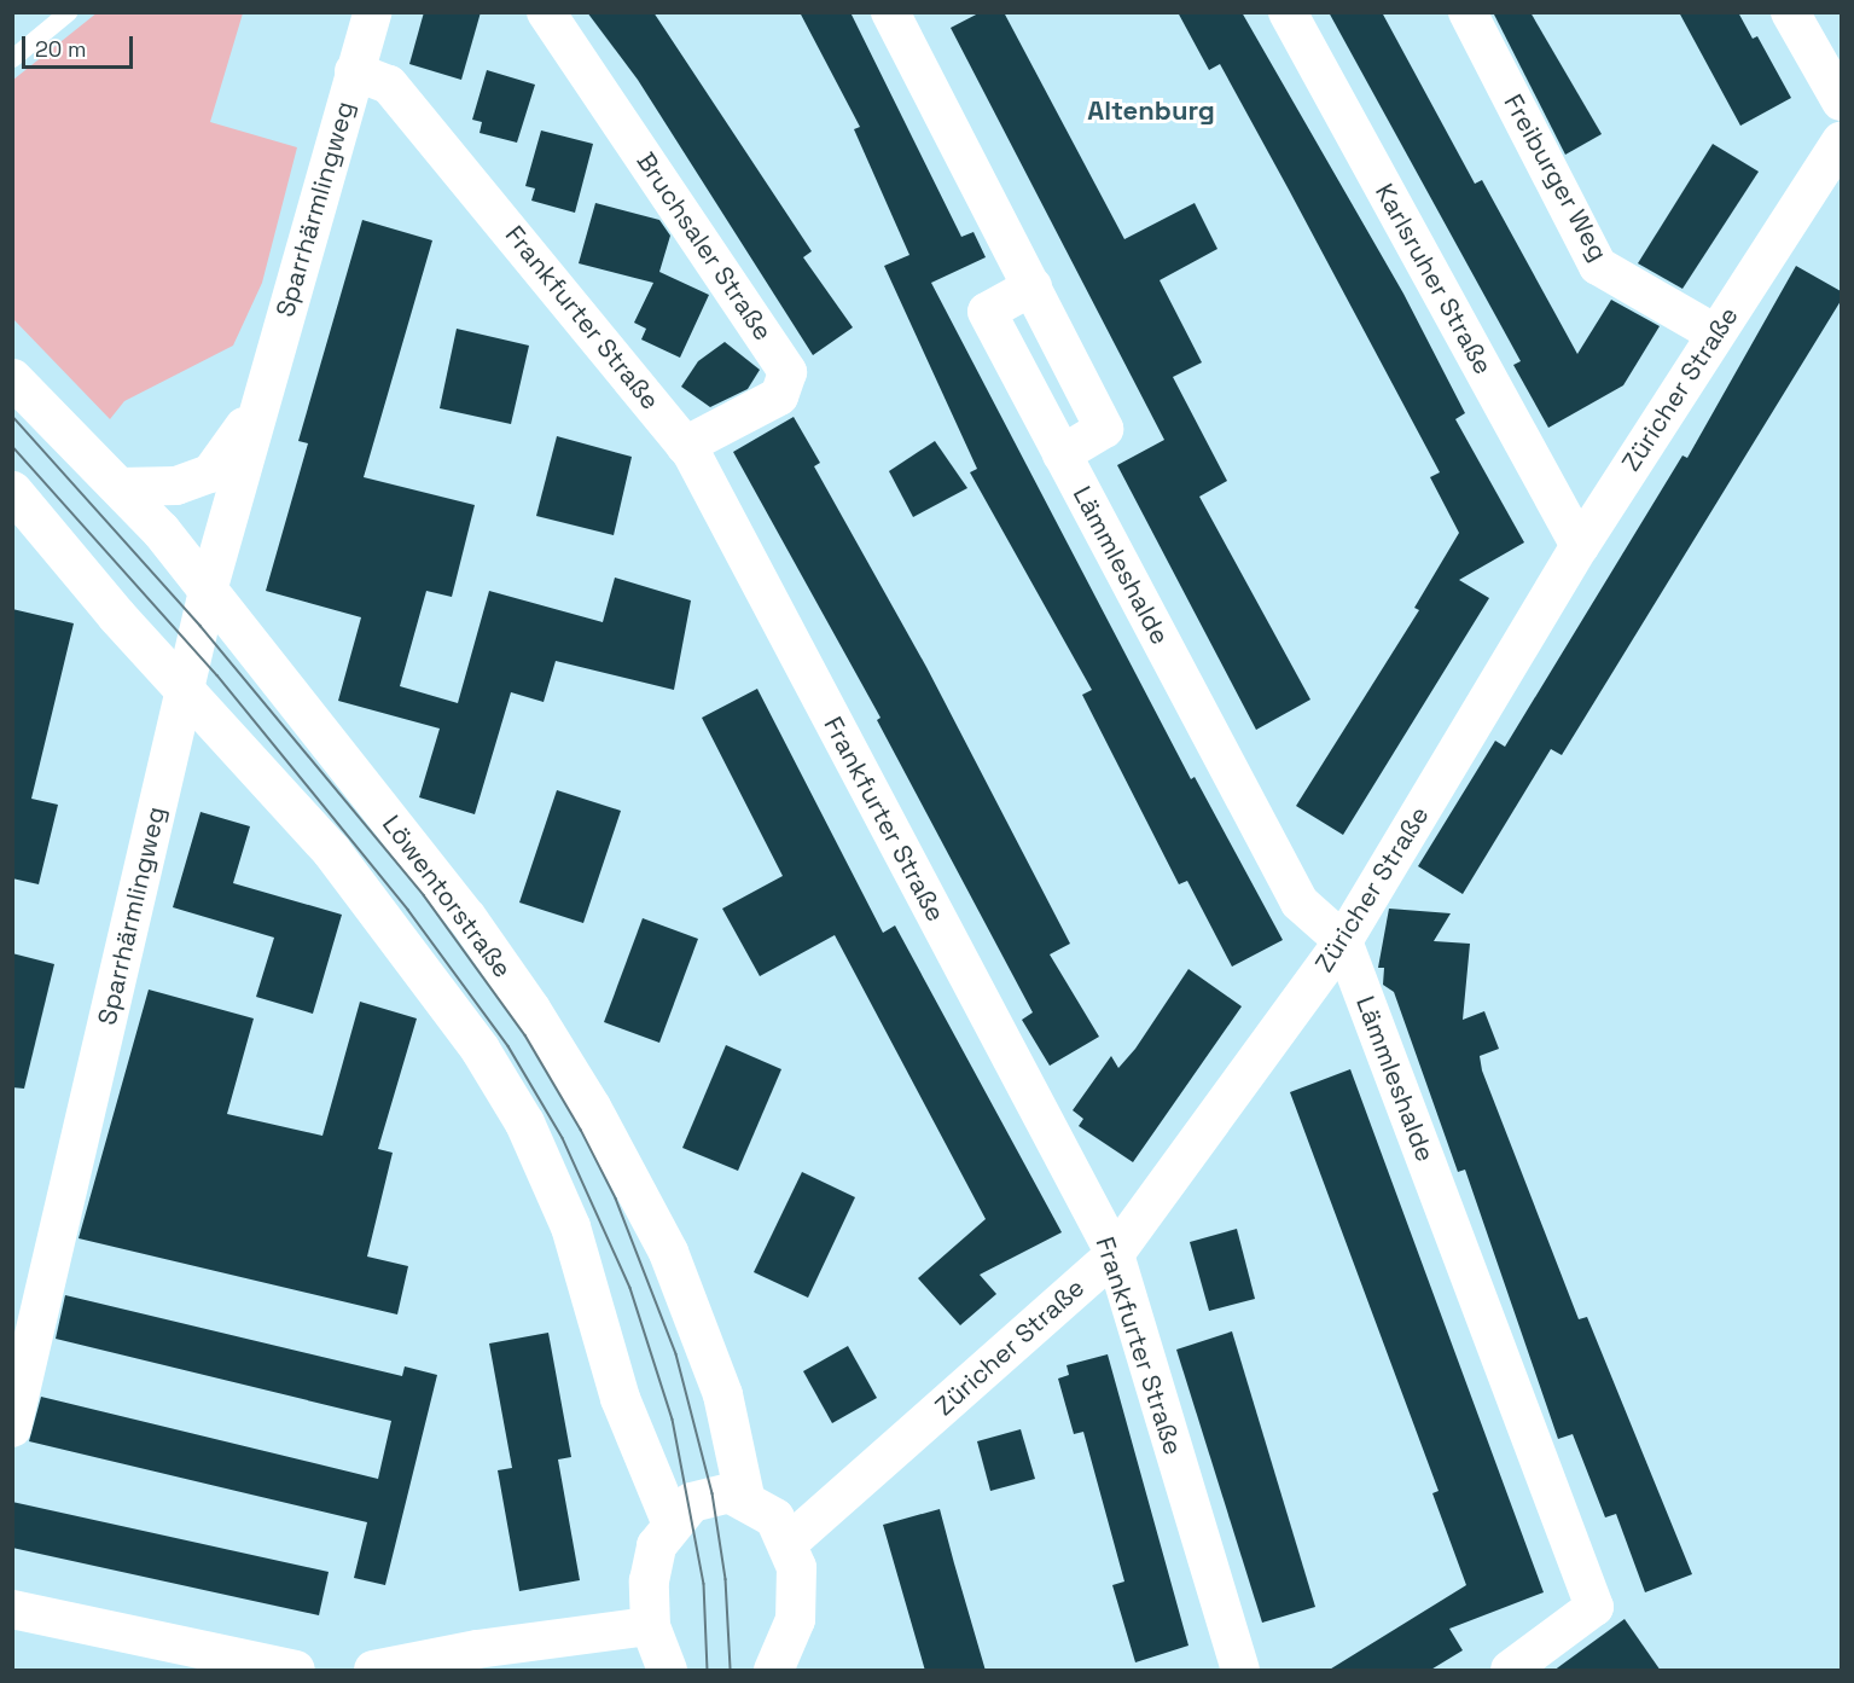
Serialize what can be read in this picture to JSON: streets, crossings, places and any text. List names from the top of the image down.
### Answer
{
  "streets": {
    "main road": ["Löwentorstraße"],
    "street": [
      "Freiburger Weg",
      "Sparrhärmlingweg",
      "Bruchsaler Straße",
      "Karlsruher Straße",
      "Frankfurter Straße",
      "Züricher Straße",
      "Lämmleshalde"
    ]
  },
  "crossings": [
    ["Freiburger Weg", "Züricher Straße"],
    ["Sparrhärmlingweg", "Frankfurter Straße"],
    ["Sparrhärmlingweg", "Löwentorstraße"],
    ["Bruchsaler Straße", "Frankfurter Straße"],
    ["Karlsruher Straße", "Züricher Straße"],
    ["Frankfurter Straße", "Züricher Straße"],
    ["Züricher Straße", "Lämmleshalde"]
  ],
  "districts": ["Altenburg"],
  "scale_bar": "20 m"
}
